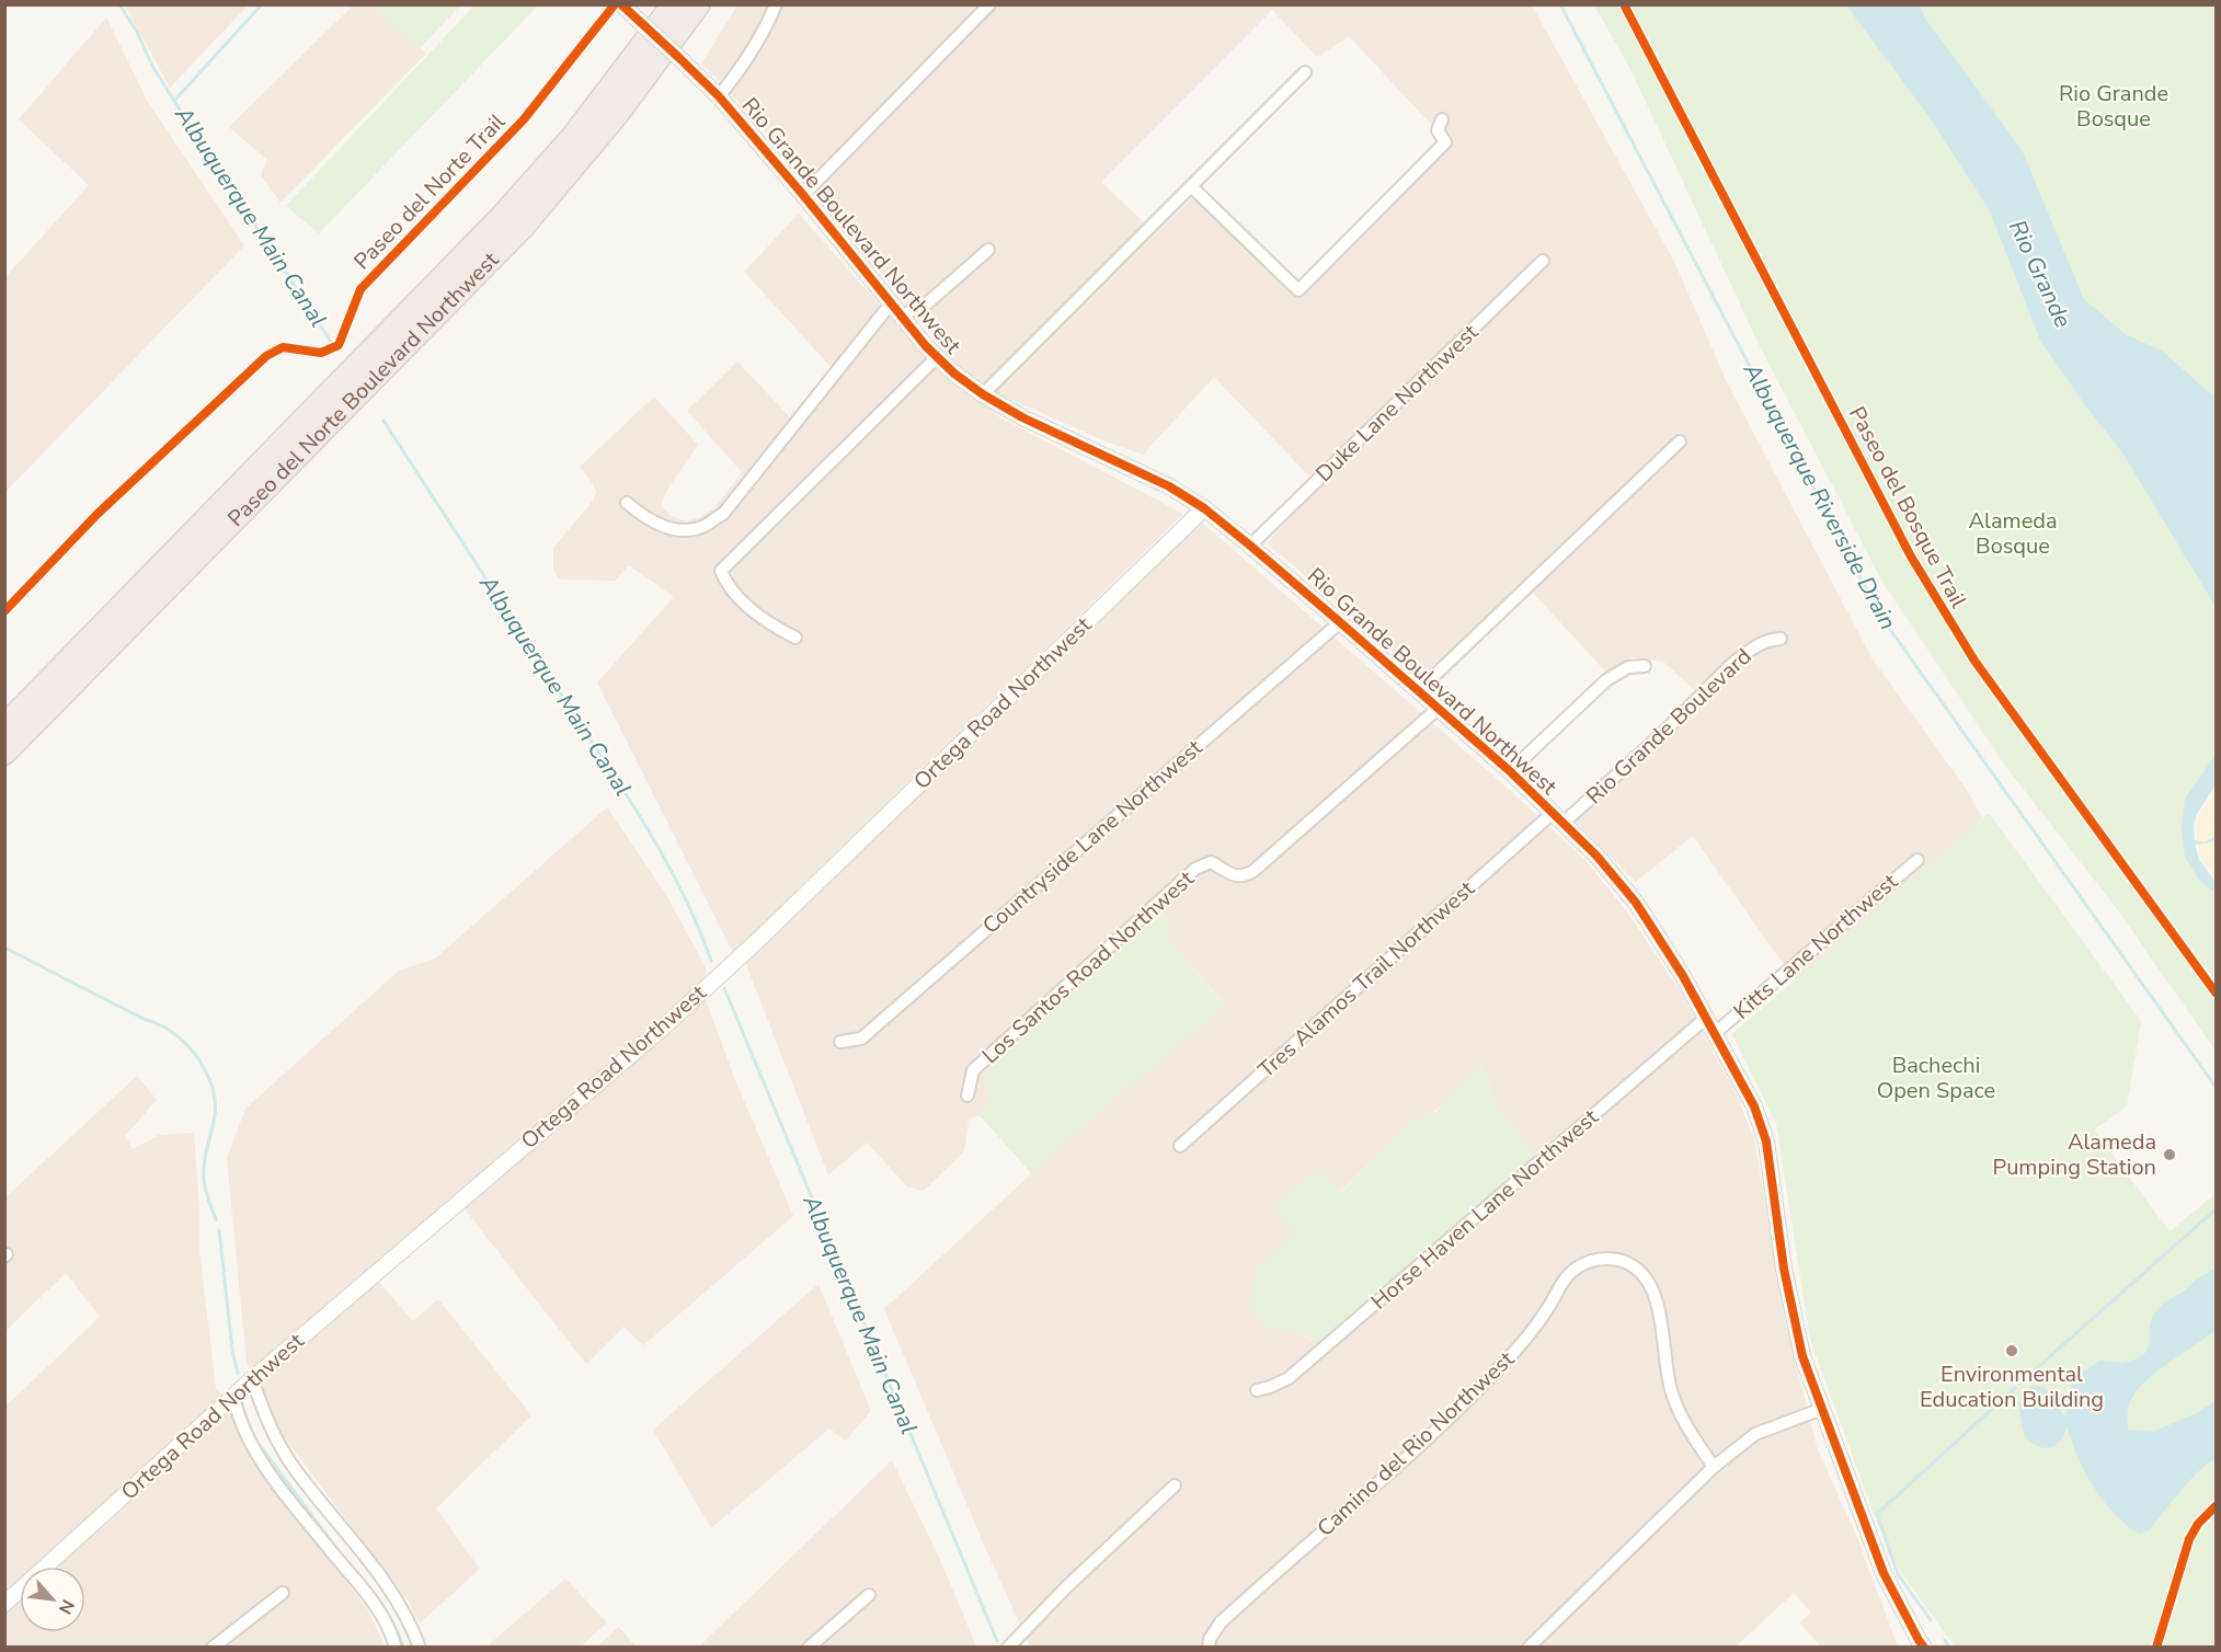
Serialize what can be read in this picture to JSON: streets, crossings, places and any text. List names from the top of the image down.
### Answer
{
  "streets": {
    "highway": ["Paseo del Norte Boulevard Northwest"],
    "street": [
      "Rio Grande Boulevard Northwest",
      "Duke Lane Northwest",
      "Ortega Road Northwest",
      "Rio Grande Boulevard",
      "Countryside Lane Northwest",
      "Kitts Lane Northwest",
      "Los Santos Road Northwest",
      "Tres Alamos Trail Northwest",
      "Horse Haven Lane Northwest",
      "Camino del Rio Northwest"
    ],
    "cycle path": ["Paseo del Norte Trail", "Paseo del Bosque Trail"]
  },
  "crossings": [
    ["Rio Grande Boulevard Northwest", "Duke Lane Northwest"],
    ["Rio Grande Boulevard Northwest", "Ortega Road Northwest"],
    ["Rio Grande Boulevard Northwest", "Rio Grande Boulevard"],
    ["Rio Grande Boulevard Northwest", "Countryside Lane Northwest"],
    ["Rio Grande Boulevard Northwest", "Kitts Lane Northwest"],
    ["Rio Grande Boulevard Northwest", "Los Santos Road Northwest"],
    ["Rio Grande Boulevard Northwest", "Tres Alamos Trail Northwest"],
    ["Rio Grande Boulevard Northwest", "Horse Haven Lane Northwest"],
    ["Rio Grande Boulevard", "Tres Alamos Trail Northwest"]
  ],
  "water": ["Albuquerque Main Canal", "Rio Grande", "Albuquerque Riverside Drain"],
  "parks": ["Rio Grande Bosque", "Alameda Bosque", "Bachechi Open Space"],
  "places": ["Alameda Pumping Station", "Environmental Education Building"],
  "north": "bottom right"
}
